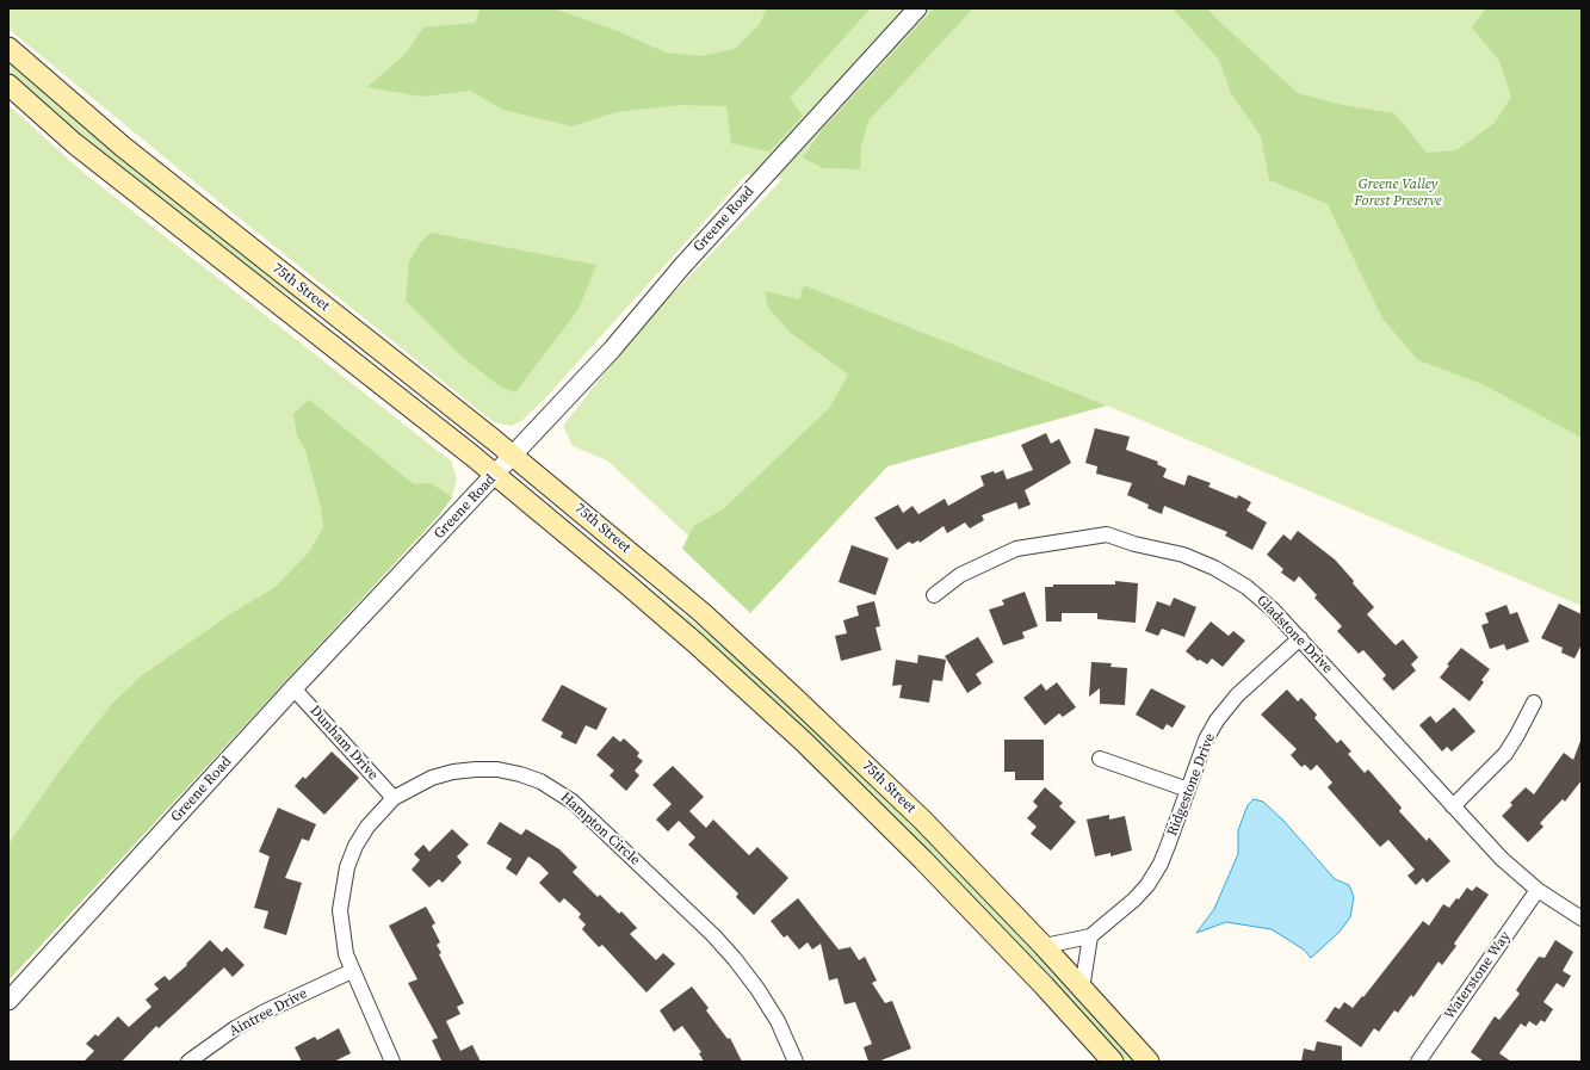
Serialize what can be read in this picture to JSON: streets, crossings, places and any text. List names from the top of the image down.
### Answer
{
  "streets": {
    "main road": ["75th Street"],
    "street": [
      "Greene Road",
      "Gladstone Drive",
      "Dunham Drive",
      "Ridgestone Drive",
      "Hampton Circle",
      "Waterstone Way",
      "Aintree Drive"
    ]
  },
  "crossings": [
    ["Greene Road", "75th Street"],
    ["Greene Road", "Dunham Drive"],
    ["75th Street", "Ridgestone Drive"],
    ["Gladstone Drive", "Ridgestone Drive"],
    ["Gladstone Drive", "Waterstone Way"],
    ["Dunham Drive", "Hampton Circle"],
    ["Hampton Circle", "Aintree Drive"]
  ],
  "parks": ["Greene Valley Forest Preserve"]
}
